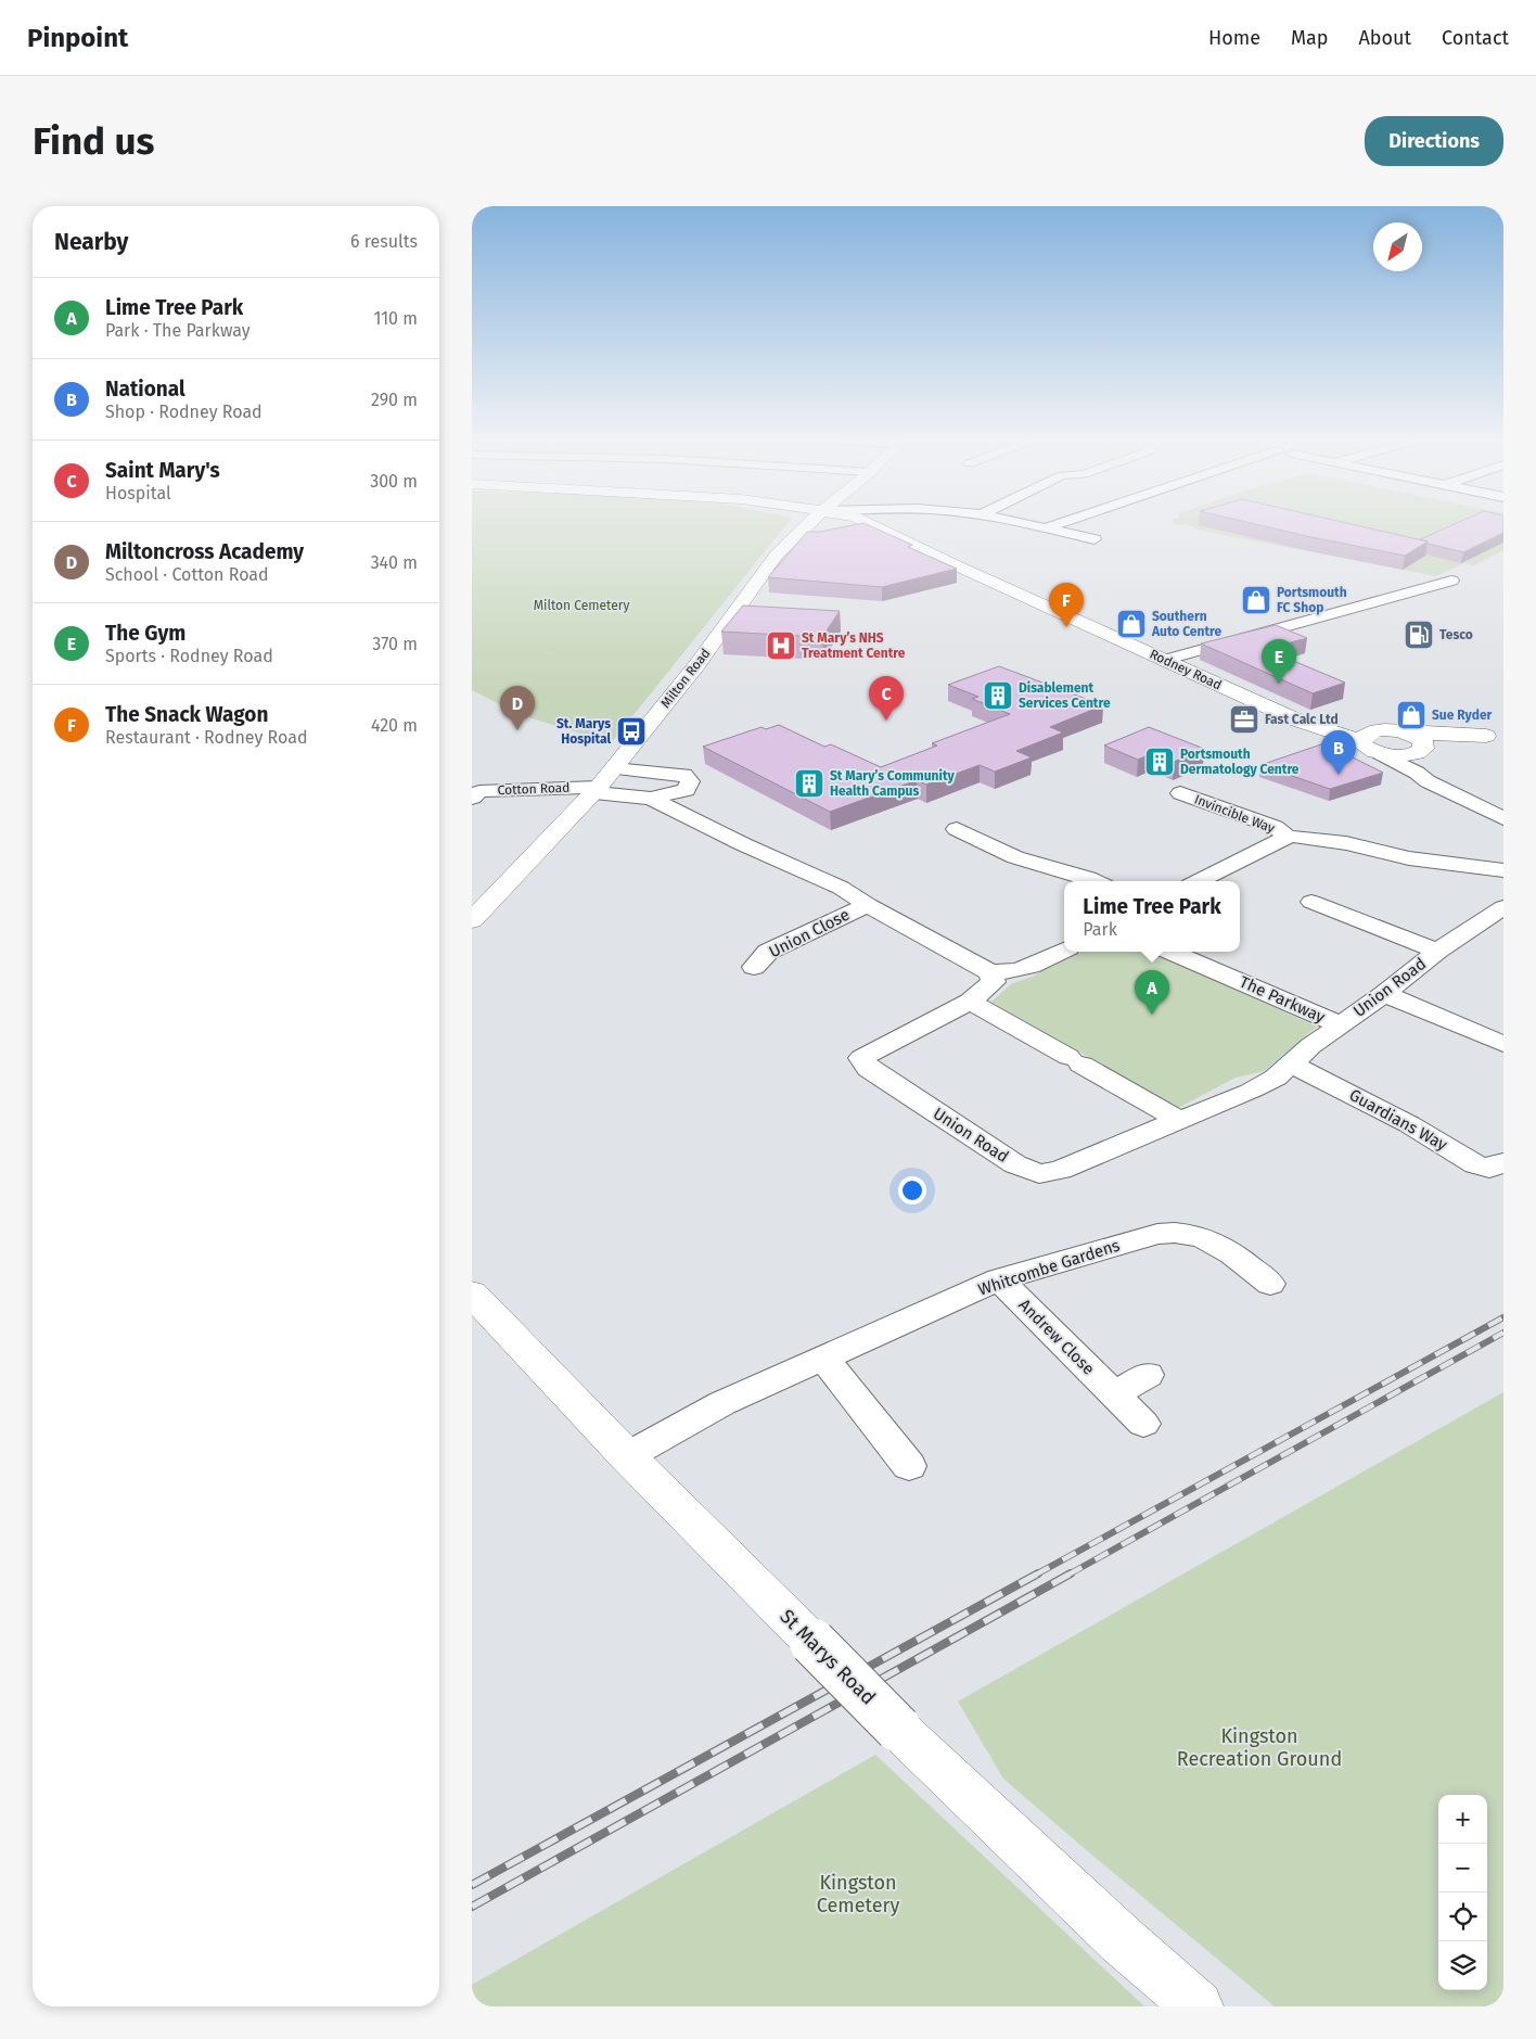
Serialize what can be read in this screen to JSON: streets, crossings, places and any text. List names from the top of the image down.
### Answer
{
  "streets": {
    "main road": ["Rodney Road", "Milton Road", "St Marys Road"],
    "street": [
      "Cotton Road",
      "Invincible Way",
      "Union Close",
      "Union Road",
      "The Parkway",
      "Guardians Way",
      "Whitcombe Gardens",
      "Andrew Close"
    ]
  },
  "crossings": [
    ["Rodney Road", "Milton Road"],
    ["Milton Road", "Cotton Road"],
    ["Union Road", "The Parkway"],
    ["Union Road", "Guardians Way"],
    ["Whitcombe Gardens", "Andrew Close"],
    ["Whitcombe Gardens", "St Marys Road"]
  ],
  "parks": ["Milton Cemetery", "Kingston Recreation Ground", "Kingston Cemetery"],
  "places": {
    "shop": ["Portsmouth FC Shop", "Southern Auto Centre", "Sue Ryder"],
    "fuel station": ["Tesco"],
    "hospital": ["St Mary’s NHS Treatment Centre"],
    "building": ["Disablement Services Centre", "Portsmouth Dermatology Centre", "St Mary’s Community Health Campus"],
    "office": ["Fast Calc Ltd"],
    "bus stop": ["St. Marys Hospital"]
  },
  "north": "bottom left",
  "page": {
    "header": "Pinpoint",
    "nav": [
      "Home",
      "Map",
      "About",
      "Contact"
    ],
    "buttons": "Directions",
    "title": "Find us",
    "heading": ["Nearby", "6 results"],
    "list": [
      {
        "mark": "A",
        "name": "Lime Tree Park",
        "note": "Park · The Parkway",
        "value": "110 m"
      },
      {
        "mark": "B",
        "name": "National",
        "note": "Shop · Rodney Road",
        "value": "290 m"
      },
      {
        "mark": "C",
        "name": "Saint Mary's",
        "note": "Hospital",
        "value": "300 m"
      },
      {
        "mark": "D",
        "name": "Miltoncross Academy",
        "note": "School · Cotton Road",
        "value": "340 m"
      },
      {
        "mark": "E",
        "name": "The Gym",
        "note": "Sports · Rodney Road",
        "value": "370 m"
      },
      {
        "mark": "F",
        "name": "The Snack Wagon",
        "note": "Restaurant · Rodney Road",
        "value": "420 m"
      }
    ],
    "pins": [
      "F",
      "E",
      "C",
      "D",
      "B",
      "A"
    ],
    "popup": ["Lime Tree Park", "Park"],
    "map_buttons": ["+", "−"]
  }
}
